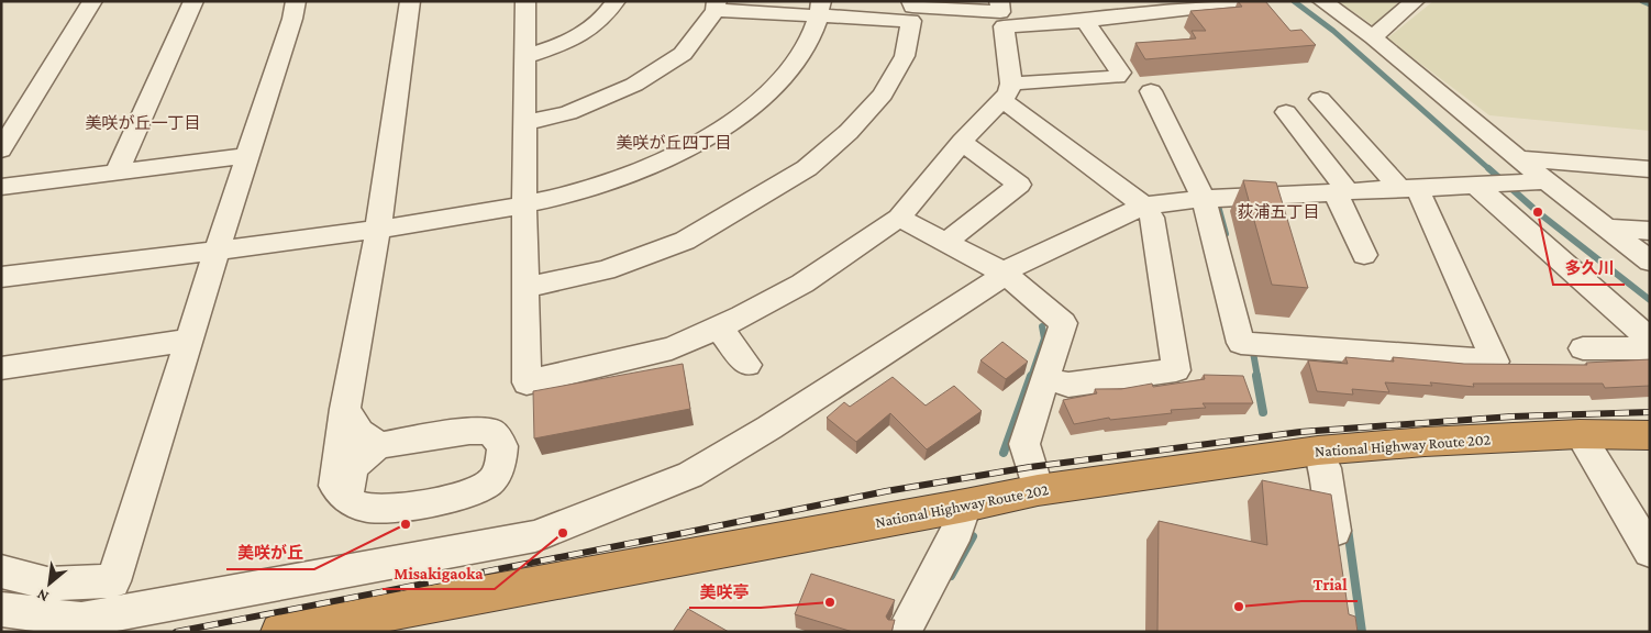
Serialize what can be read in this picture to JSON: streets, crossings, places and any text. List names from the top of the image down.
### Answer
{
  "streets": {
    "highway": ["National Highway Route 202"]
  },
  "districts": ["美咲が丘一丁目", "美咲が丘四丁目", "荻浦五丁目"],
  "places": [
    "多久川",
    "美咲が丘",
    "Misakigaoka",
    "美咲亭",
    "Trial"
  ],
  "north": "bottom left"
}
